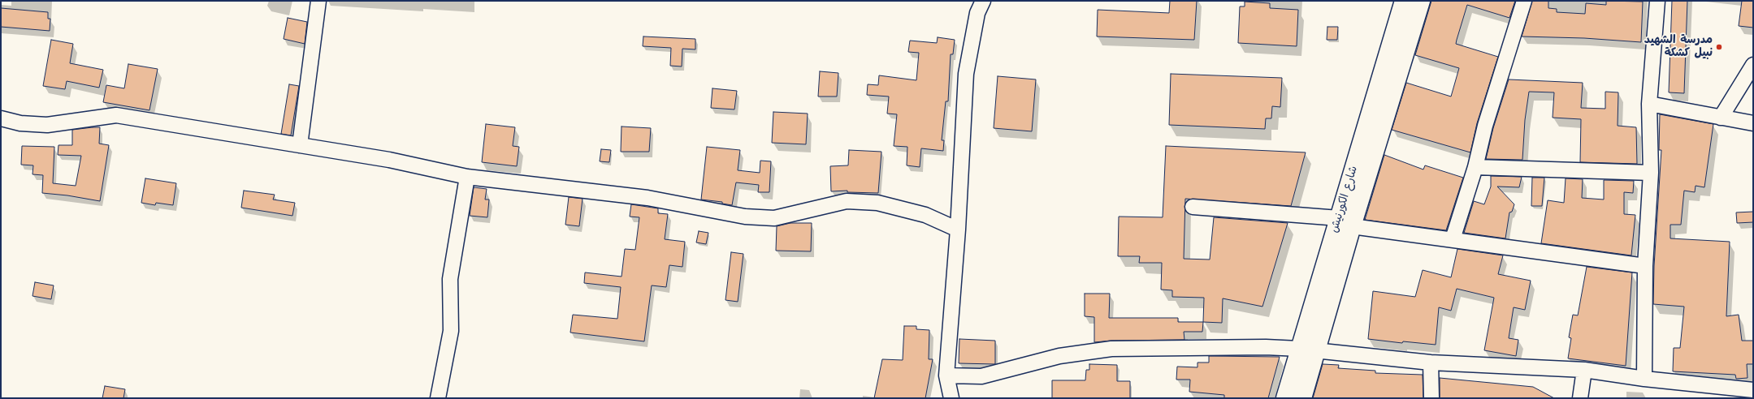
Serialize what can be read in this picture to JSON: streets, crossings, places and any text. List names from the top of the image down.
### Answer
{
  "streets": {
    "main road": ["شارع الكورنيش"]
  },
  "places": ["مدرسة الشهيد نبيل كشكة"]
}
